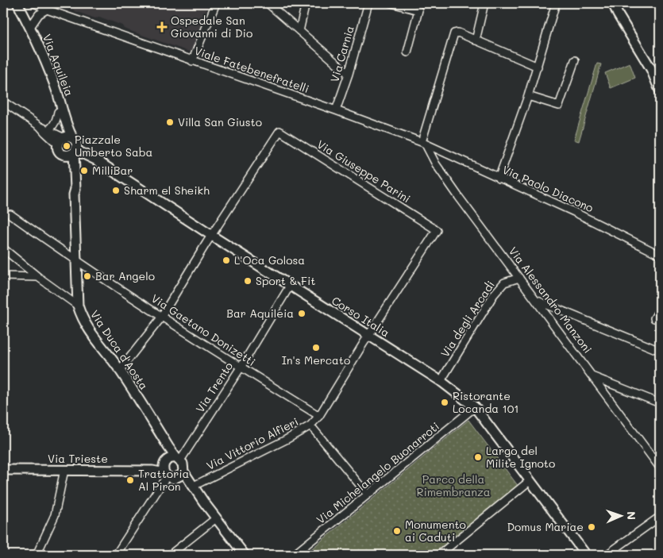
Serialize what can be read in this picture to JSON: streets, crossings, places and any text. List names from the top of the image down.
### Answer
{
  "streets": {
    "main road": [
      "Via Aquileia",
      "Corso Italia",
      "Via Duca d'Aosta",
      "Via Trieste"
    ],
    "street": [
      "Via Carnia",
      "Viale Fatebenefratelli",
      "Via Giuseppe Parini",
      "Via Paolo Diacono",
      "Via Alessandro Manzoni",
      "Via degli Arcadi",
      "Via Gaetano Donizetti",
      "Via Trento",
      "Via Vittorio Alfieri",
      "Via Michelangelo Buonarroti"
    ]
  },
  "crossings": [
    ["Via Carnia", "Viale Fatebenefratelli"],
    ["Via Aquileia", "Corso Italia"],
    ["Viale Fatebenefratelli", "Via Paolo Diacono"],
    ["Viale Fatebenefratelli", "Via Alessandro Manzoni"],
    ["Via Giuseppe Parini", "Corso Italia"],
    ["Via Giuseppe Parini", "Via Vittorio Alfieri"],
    ["Via Paolo Diacono", "Via Alessandro Manzoni"],
    ["Via Alessandro Manzoni", "Via degli Arcadi"],
    ["Corso Italia", "Via degli Arcadi"],
    ["Corso Italia", "Via Trento"],
    ["Corso Italia", "Via Vittorio Alfieri"],
    ["Corso Italia", "Via Michelangelo Buonarroti"],
    ["Via Gaetano Donizetti", "Via Trento"],
    ["Via Gaetano Donizetti", "Via Vittorio Alfieri"],
    ["Via Duca d'Aosta", "Via Trento"],
    ["Via Duca d'Aosta", "Via Vittorio Alfieri"],
    ["Via Duca d'Aosta", "Via Trieste"],
    ["Via Trento", "Via Trieste"]
  ],
  "parks": ["Parco della Rimembranza"],
  "places": {
    "health": ["Ospedale San Giovanni di Dio"],
    "other": [
      "Villa San Giusto",
      "Piazzale Umberto Saba",
      "MilliBar",
      "Sharm el Sheikh",
      "L'Oca Golosa",
      "Bar Angelo",
      "Sport & Fit",
      "Bar Aquileia",
      "In's Mercato",
      "Ristorante Locanda 101",
      "Largo del Milite Ignoto",
      "Trattoria Al Piron",
      "Domus Mariae",
      "Monumento ai Caduti"
    ]
  },
  "north": "right"
}
